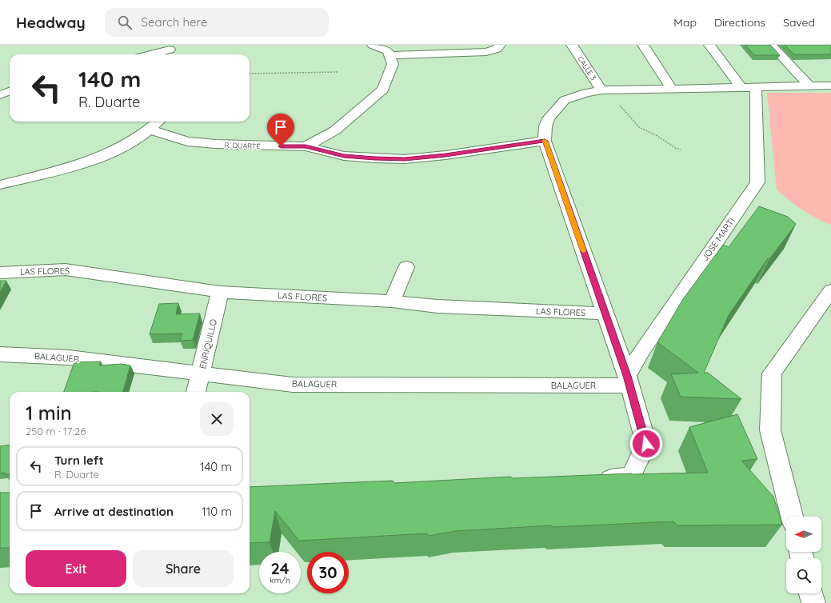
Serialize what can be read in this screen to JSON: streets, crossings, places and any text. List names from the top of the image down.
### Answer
{
  "streets": {
    "street": [
      "CALLE 3",
      "R. DUARTE",
      "JOSE MARTI",
      "LAS FLORES",
      "ENRIQUILLO",
      "BALAGUER"
    ]
  },
  "crossings": [
    ["JOSE MARTI", "BALAGUER"],
    ["LAS FLORES", "ENRIQUILLO"],
    ["ENRIQUILLO", "BALAGUER"]
  ],
  "north": "left",
  "page": {
    "header": "Headway",
    "search": "Search here",
    "nav": ["Map", "Directions", "Saved"],
    "turn": ["140 m", "R. Duarte"],
    "heading": ["1 min", "250 m · 17:26"],
    "list": [
      {
        "name": "Turn left",
        "note": "R. Duarte",
        "value": "140 m"
      },
      {
        "name": "Arrive at destination",
        "value": "110 m"
      }
    ],
    "buttons": ["Exit", "Share"],
    "speed": "24 km/h",
    "limit": "30"
  }
}
